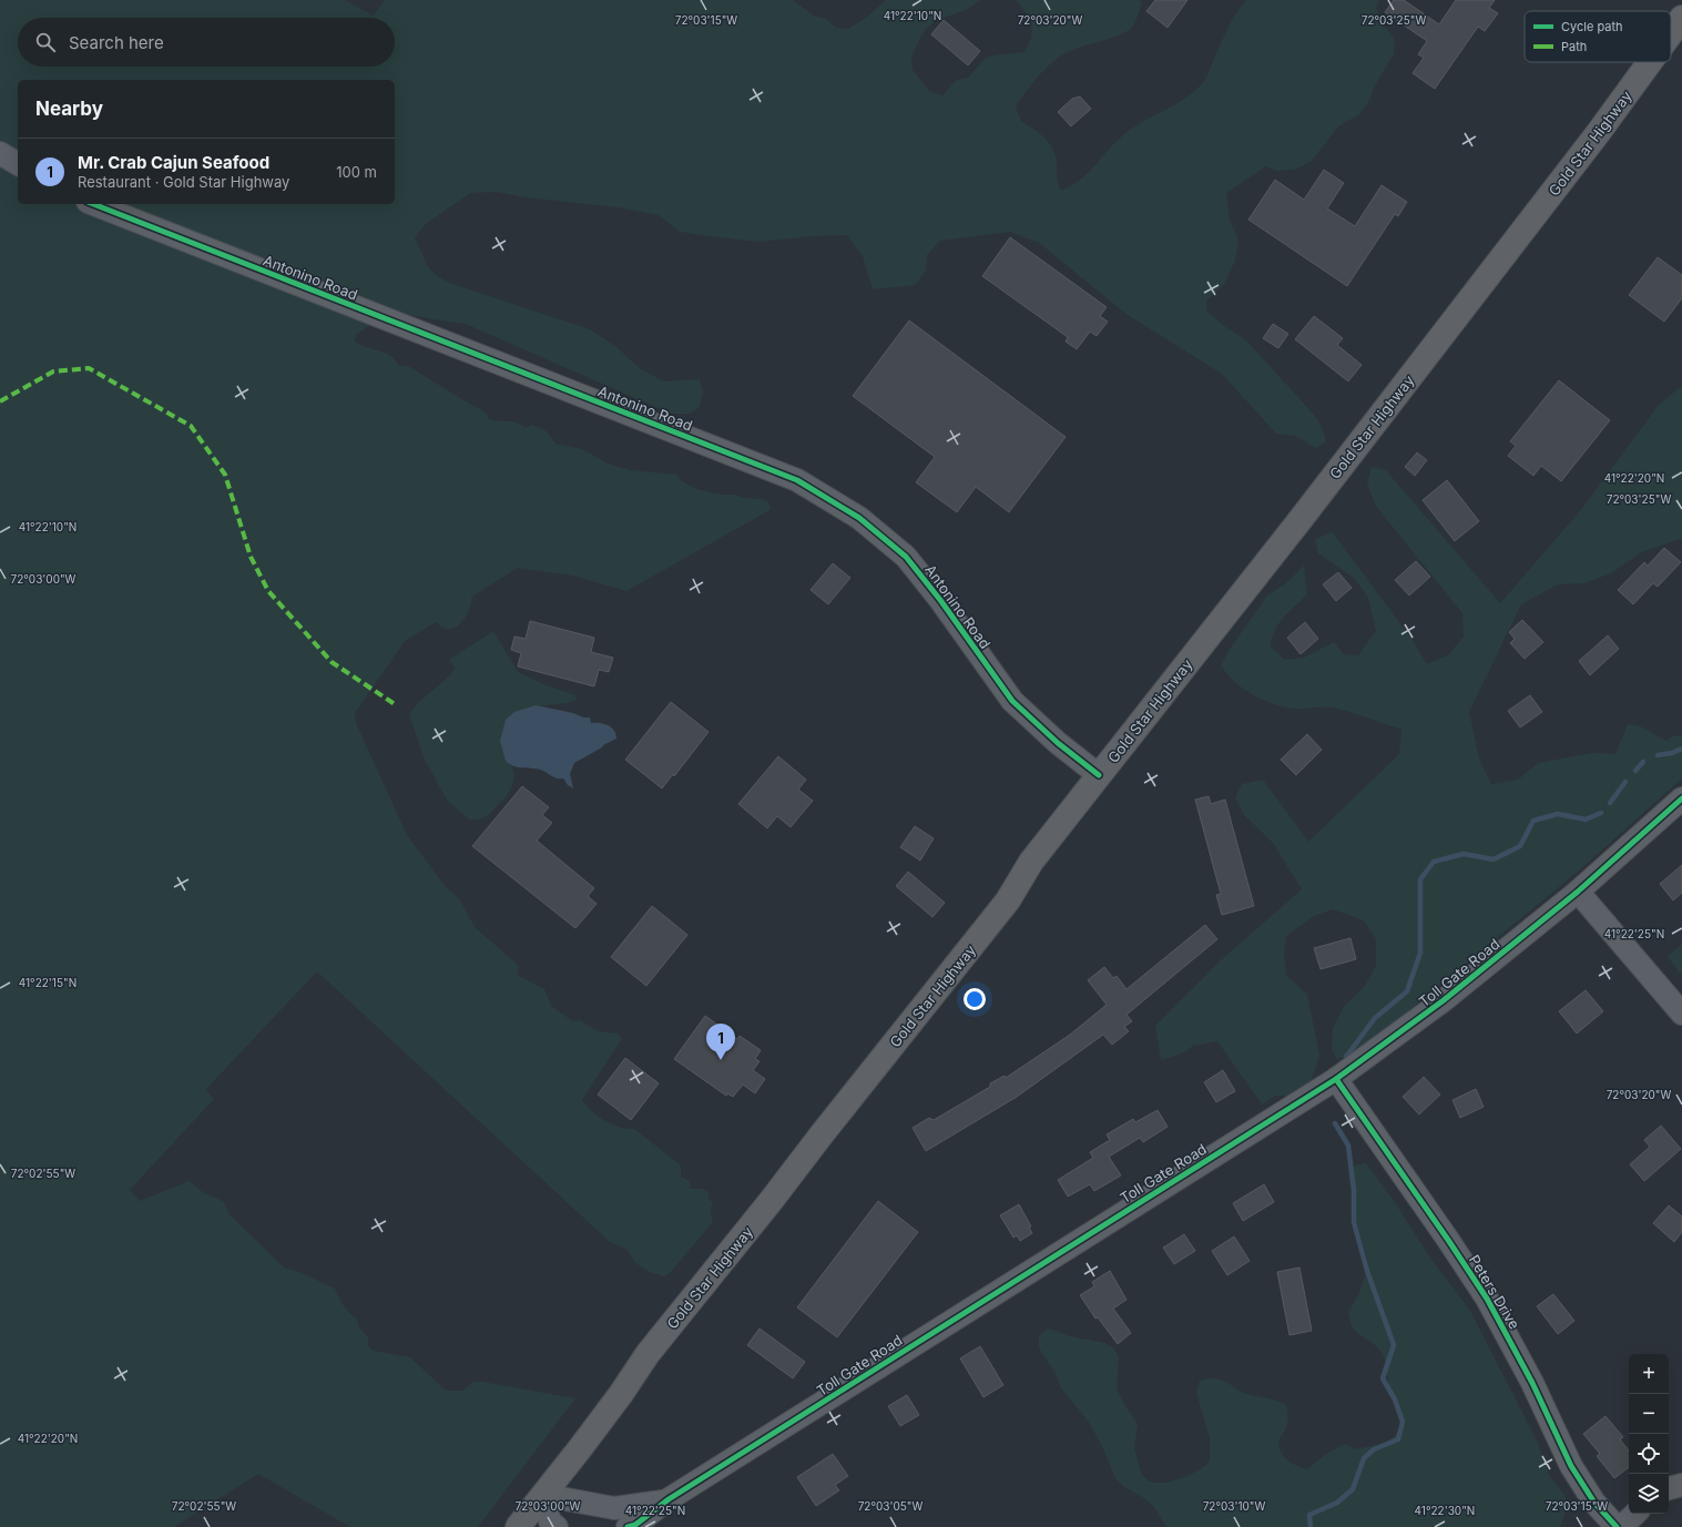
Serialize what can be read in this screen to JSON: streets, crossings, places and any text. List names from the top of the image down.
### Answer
{
  "streets": {
    "main road": ["Gold Star Highway"],
    "street": ["Antonino Road", "Toll Gate Road", "Peters Drive"]
  },
  "crossings": [
    ["Gold Star Highway", "Antonino Road"],
    ["Gold Star Highway", "Toll Gate Road"],
    ["Toll Gate Road", "Peters Drive"]
  ],
  "legend": ["Cycle path", "Path"],
  "page": {
    "search": "Search here",
    "heading": "Nearby",
    "list": [
      {
        "mark": "1",
        "name": "Mr. Crab Cajun Seafood",
        "note": "Restaurant · Gold Star Highway",
        "value": "100 m"
      }
    ],
    "pins": "1",
    "map_buttons": ["+", "−"]
  },
  "coordinates": [
    "41°22'10\"N",
    "72°03'20\"W",
    "72°03'15\"W",
    "72°03'25\"W",
    "41°22'20\"N",
    "72°03'00\"W",
    "41°22'25\"N",
    "41°22'15\"N",
    "72°02'55\"W",
    "72°03'05\"W",
    "72°03'10\"W",
    "41°22'30\"N"
  ]
}
